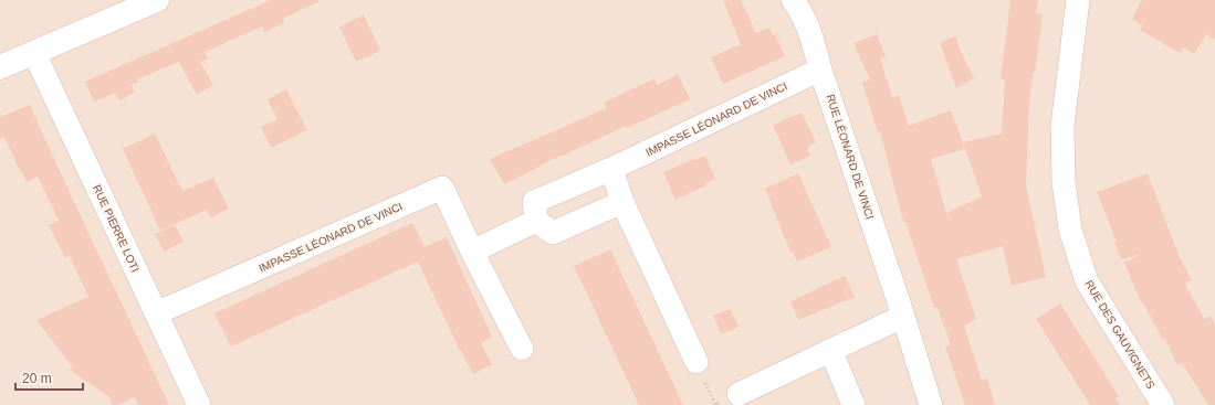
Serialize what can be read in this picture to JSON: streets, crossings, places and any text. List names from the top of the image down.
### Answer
{
  "streets": {
    "street": [
      "IMPASSE LÉONARD DE VINCI",
      "RUE LÉONARD DE VINCI",
      "RUE PIERRE LOTI",
      "RUE DES GAUVIGNETS"
    ]
  },
  "crossings": [
    ["IMPASSE LÉONARD DE VINCI", "RUE LÉONARD DE VINCI"],
    ["IMPASSE LÉONARD DE VINCI", "RUE PIERRE LOTI"]
  ],
  "scale_bar": "20 m"
}
